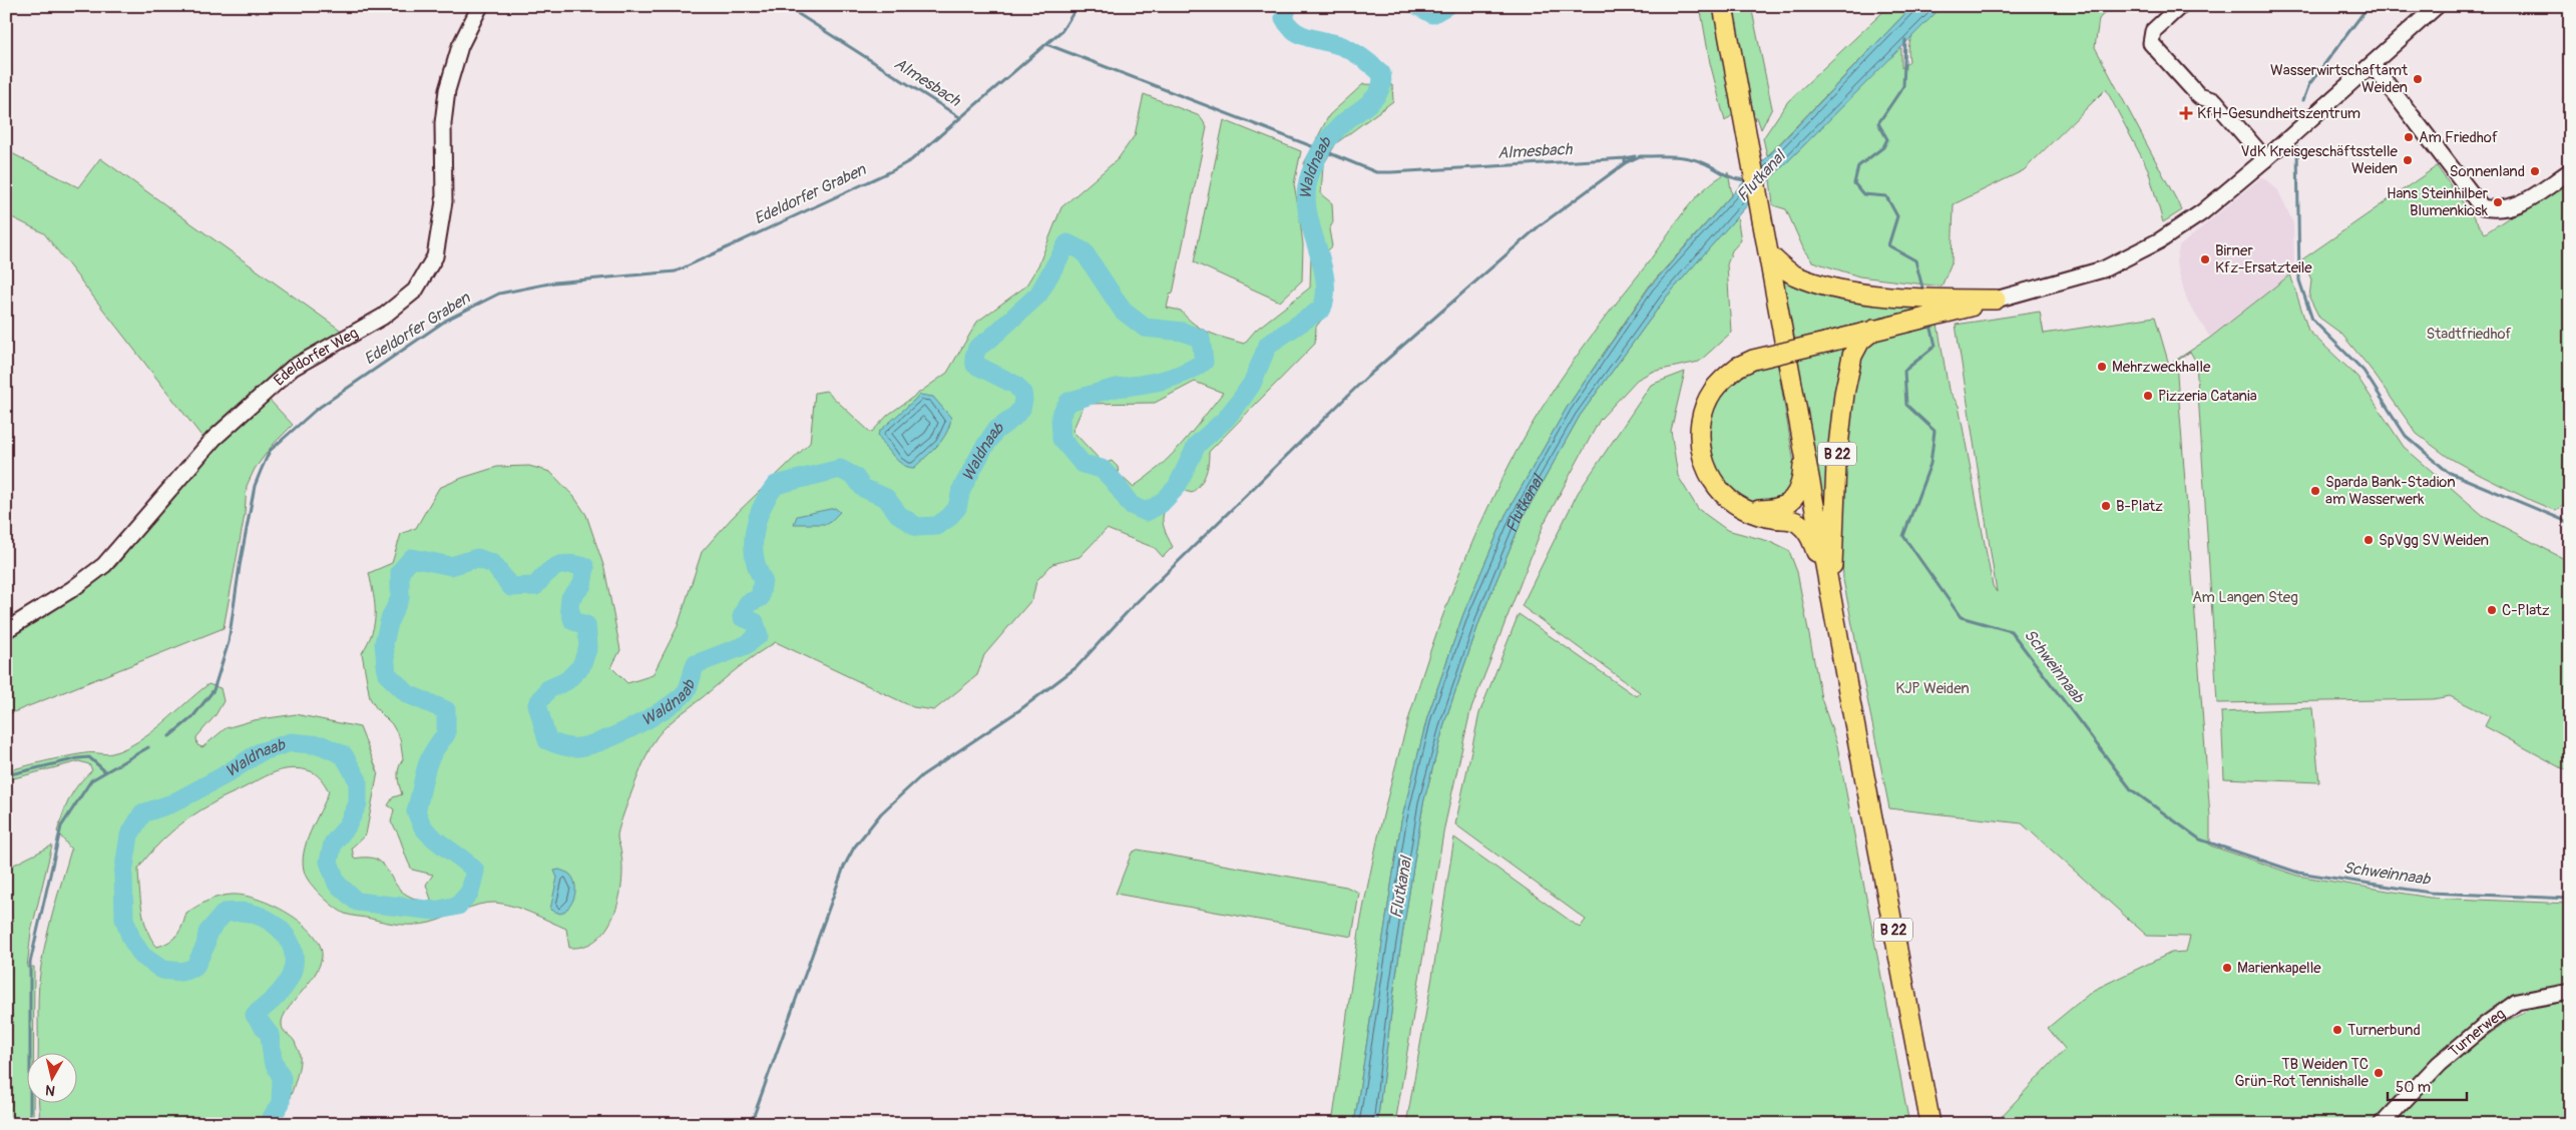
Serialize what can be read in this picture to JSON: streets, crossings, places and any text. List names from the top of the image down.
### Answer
{
  "streets": {
    "main road": ["B 22"],
    "street": ["Edeldorfer Weg", "Turnerweg"]
  },
  "water": [
    "Almesbach",
    "Waldnaab",
    "Flutkanal",
    "Edeldorfer Graben",
    "Schweinnaab"
  ],
  "parks": ["Stadtfriedhof", "Am Langen Steg", "KJP Weiden"],
  "places": {
    "other": [
      "Wasserwirtschaftamt Weiden",
      "Am Friedhof",
      "VdK Kreisgeschäftsstelle Weiden",
      "Sonnenland",
      "Hans Steinhilber Blumenkiosk",
      "Birner Kfz-Ersatzteile",
      "Mehrzweckhalle",
      "Pizzeria Catania",
      "Sparda Bank-Stadion am Wasserwerk",
      "B-Platz",
      "SpVgg SV Weiden",
      "C-Platz",
      "Marienkapelle",
      "Turnerbund",
      "TB Weiden TC Grün-Rot Tennishalle"
    ],
    "health": ["KfH-Gesundheitszentrum"]
  },
  "scale_bar": "50 m",
  "north": "bottom"
}
